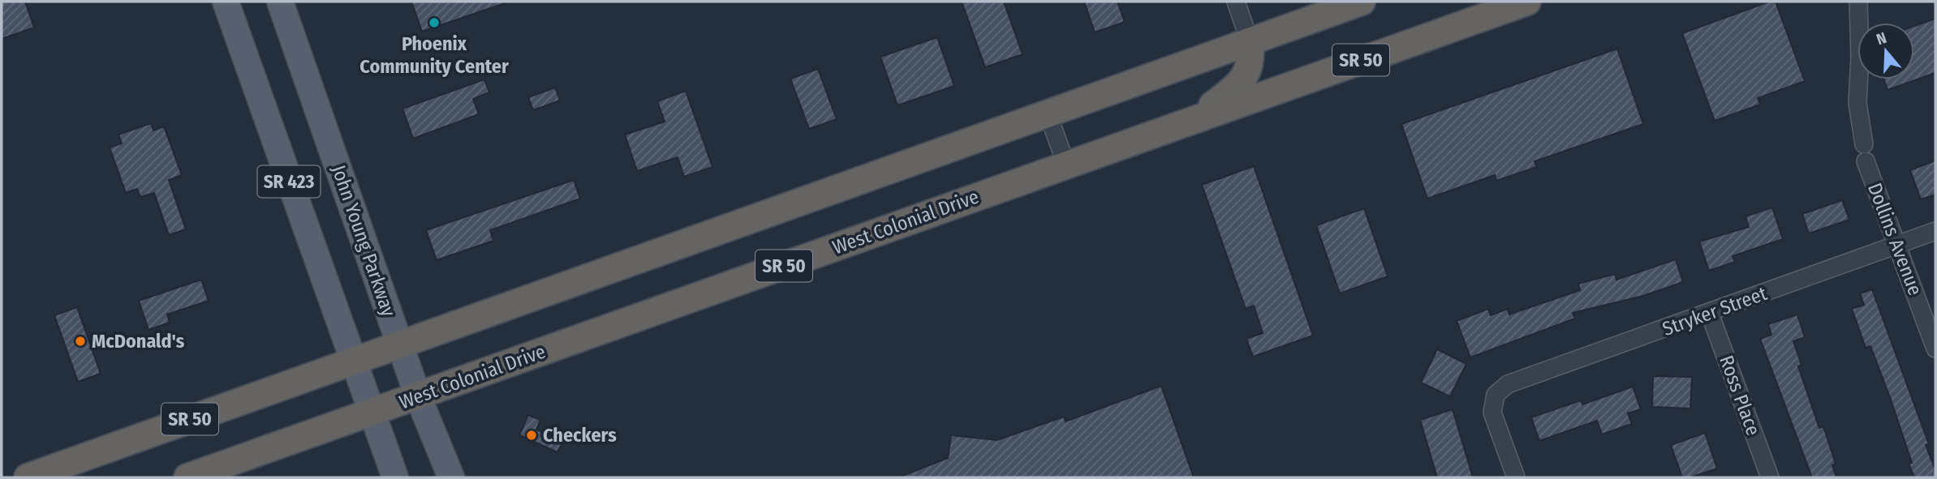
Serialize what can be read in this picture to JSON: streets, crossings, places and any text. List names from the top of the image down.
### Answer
{
  "streets": {
    "highway": ["SR 50", "West Colonial Drive"],
    "main road": ["SR 423", "John Young Parkway"],
    "street": ["Dollins Avenue", "Stryker Street", "Ross Place"]
  },
  "crossings": [
    ["SR 50", "SR 423"],
    ["SR 50", "John Young Parkway"],
    ["SR 423", "West Colonial Drive"],
    ["West Colonial Drive", "John Young Parkway"],
    ["Dollins Avenue", "Stryker Street"],
    ["Stryker Street", "Ross Place"]
  ],
  "places": ["Phoenix Community Center", "McDonald's", "Checkers"],
  "north": "top"
}
